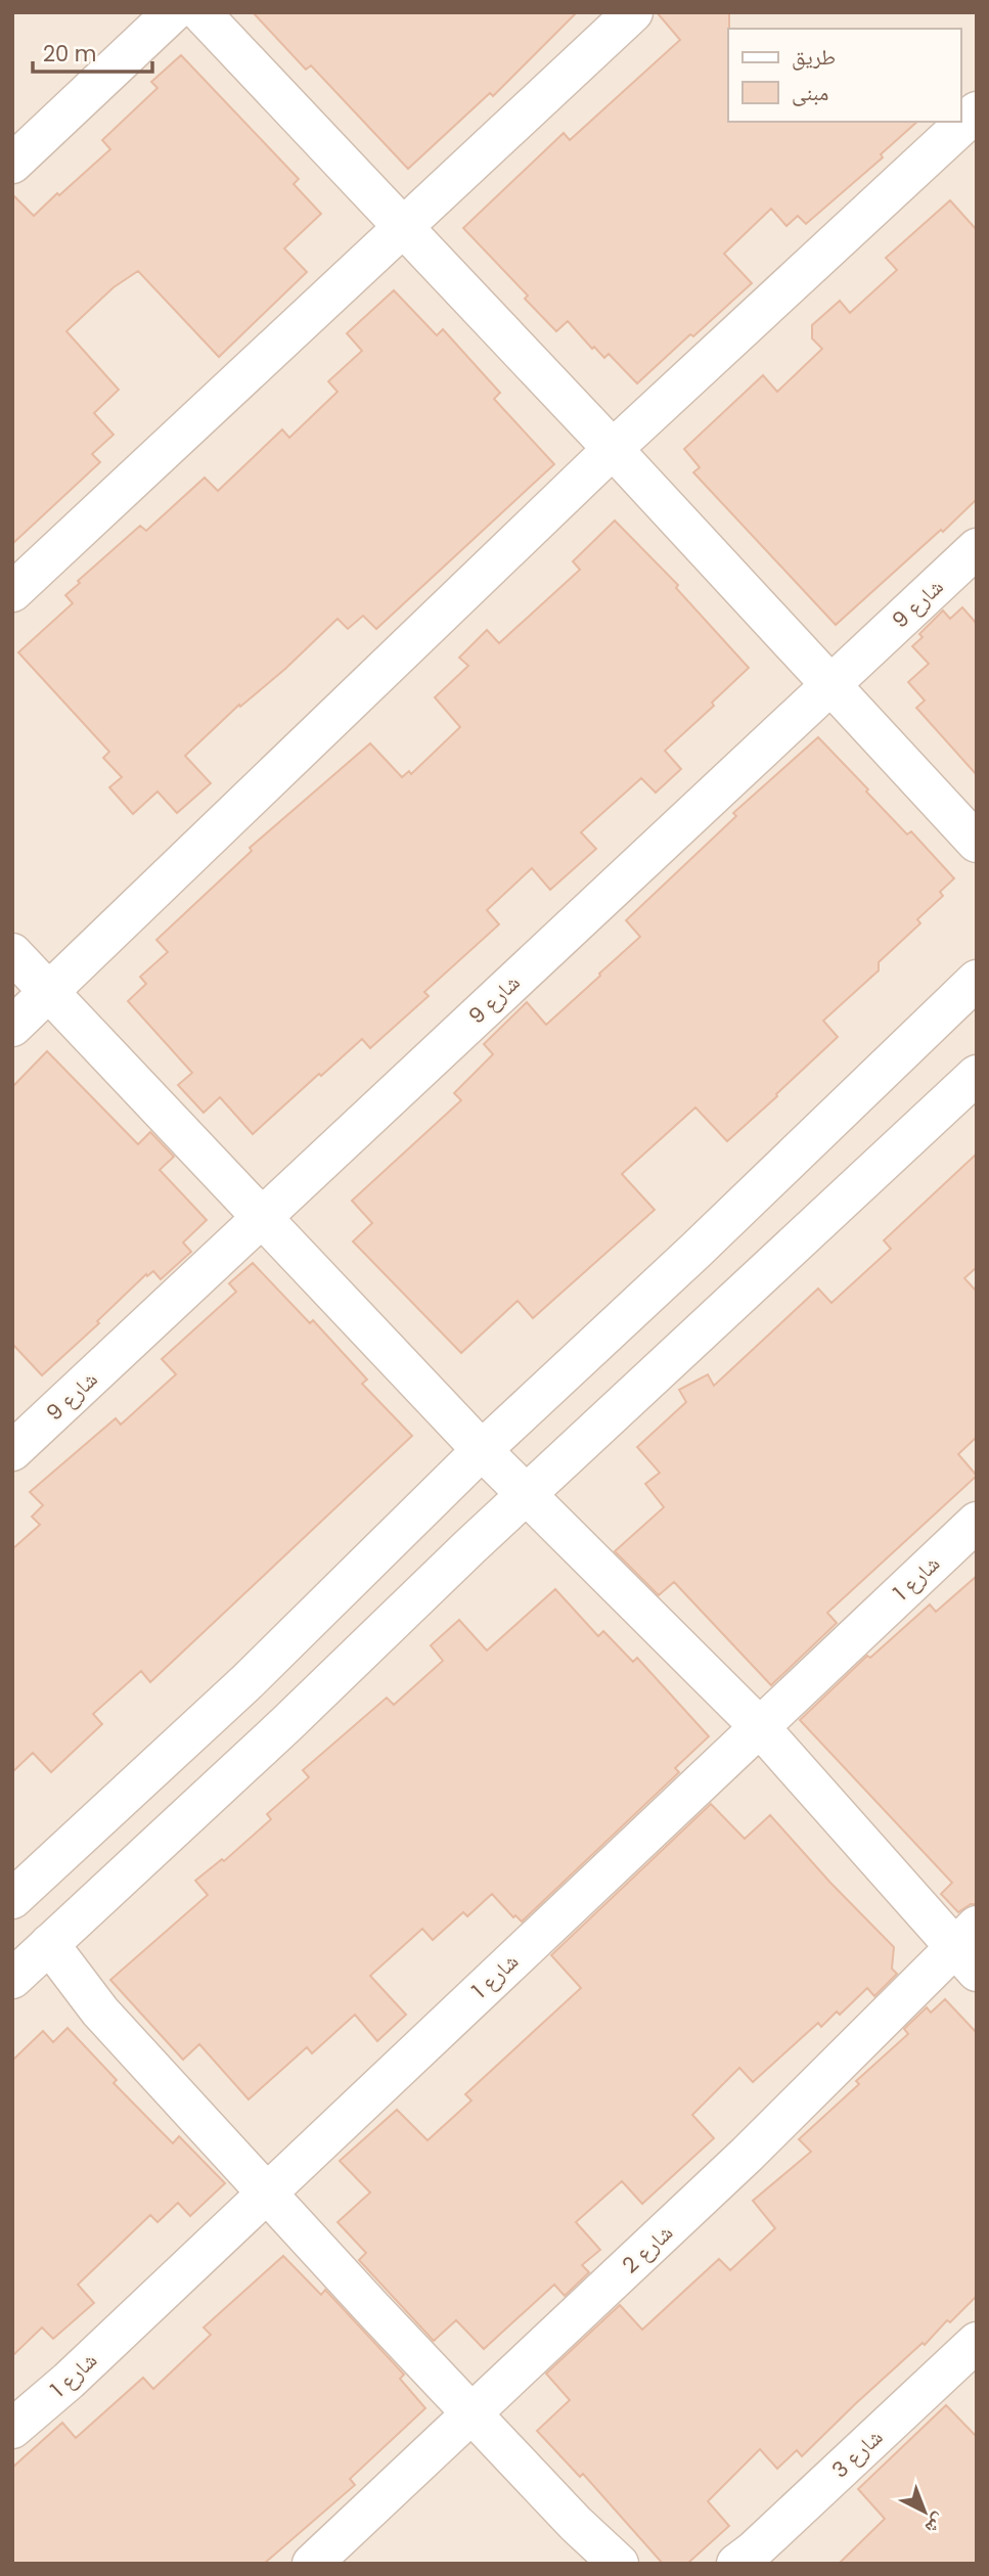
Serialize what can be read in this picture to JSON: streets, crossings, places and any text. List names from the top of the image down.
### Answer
{
  "streets": {
    "street": [
      "شارع 9",
      "شارع 1",
      "شارع 2",
      "شارع 3"
    ]
  },
  "legend": ["طريق", "مبنى"],
  "scale_bar": "20 m",
  "north": "bottom right"
}
